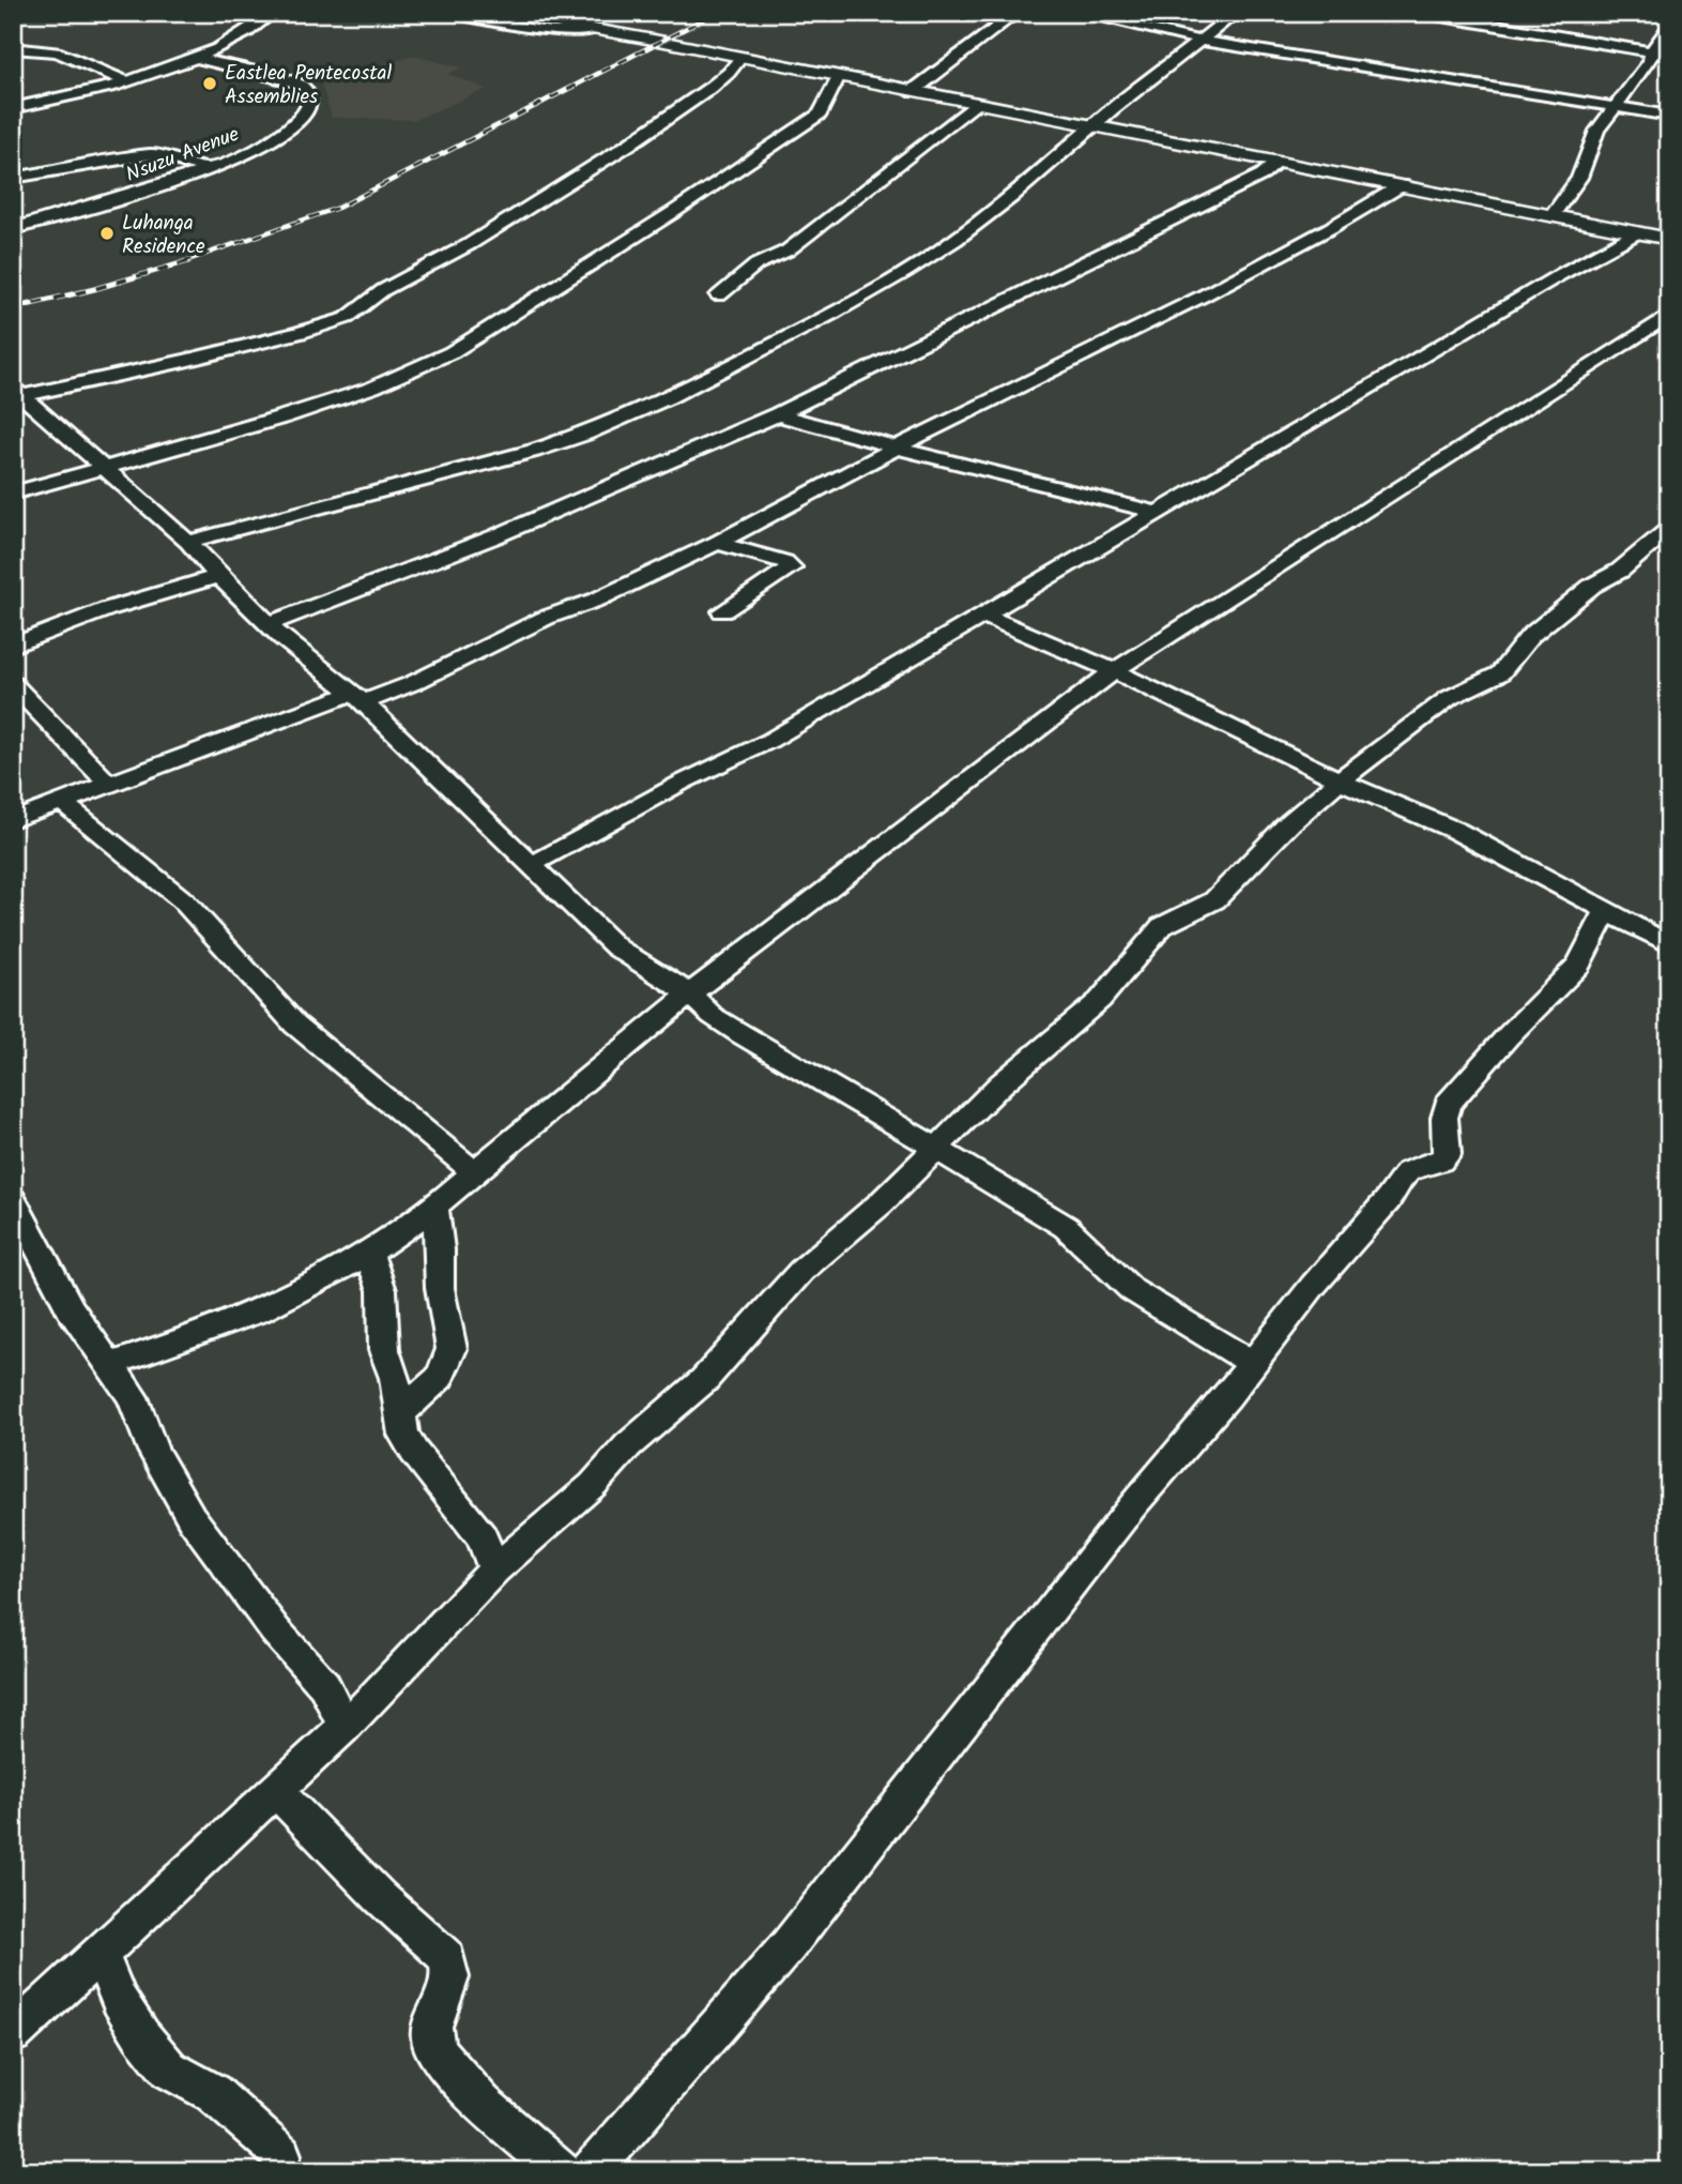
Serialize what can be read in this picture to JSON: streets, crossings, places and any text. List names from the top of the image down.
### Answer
{
  "streets": {
    "street": ["Nsuzu Avenue"]
  },
  "places": ["Eastlea Pentecostal Assemblies", "Luhanga Residence"]
}
